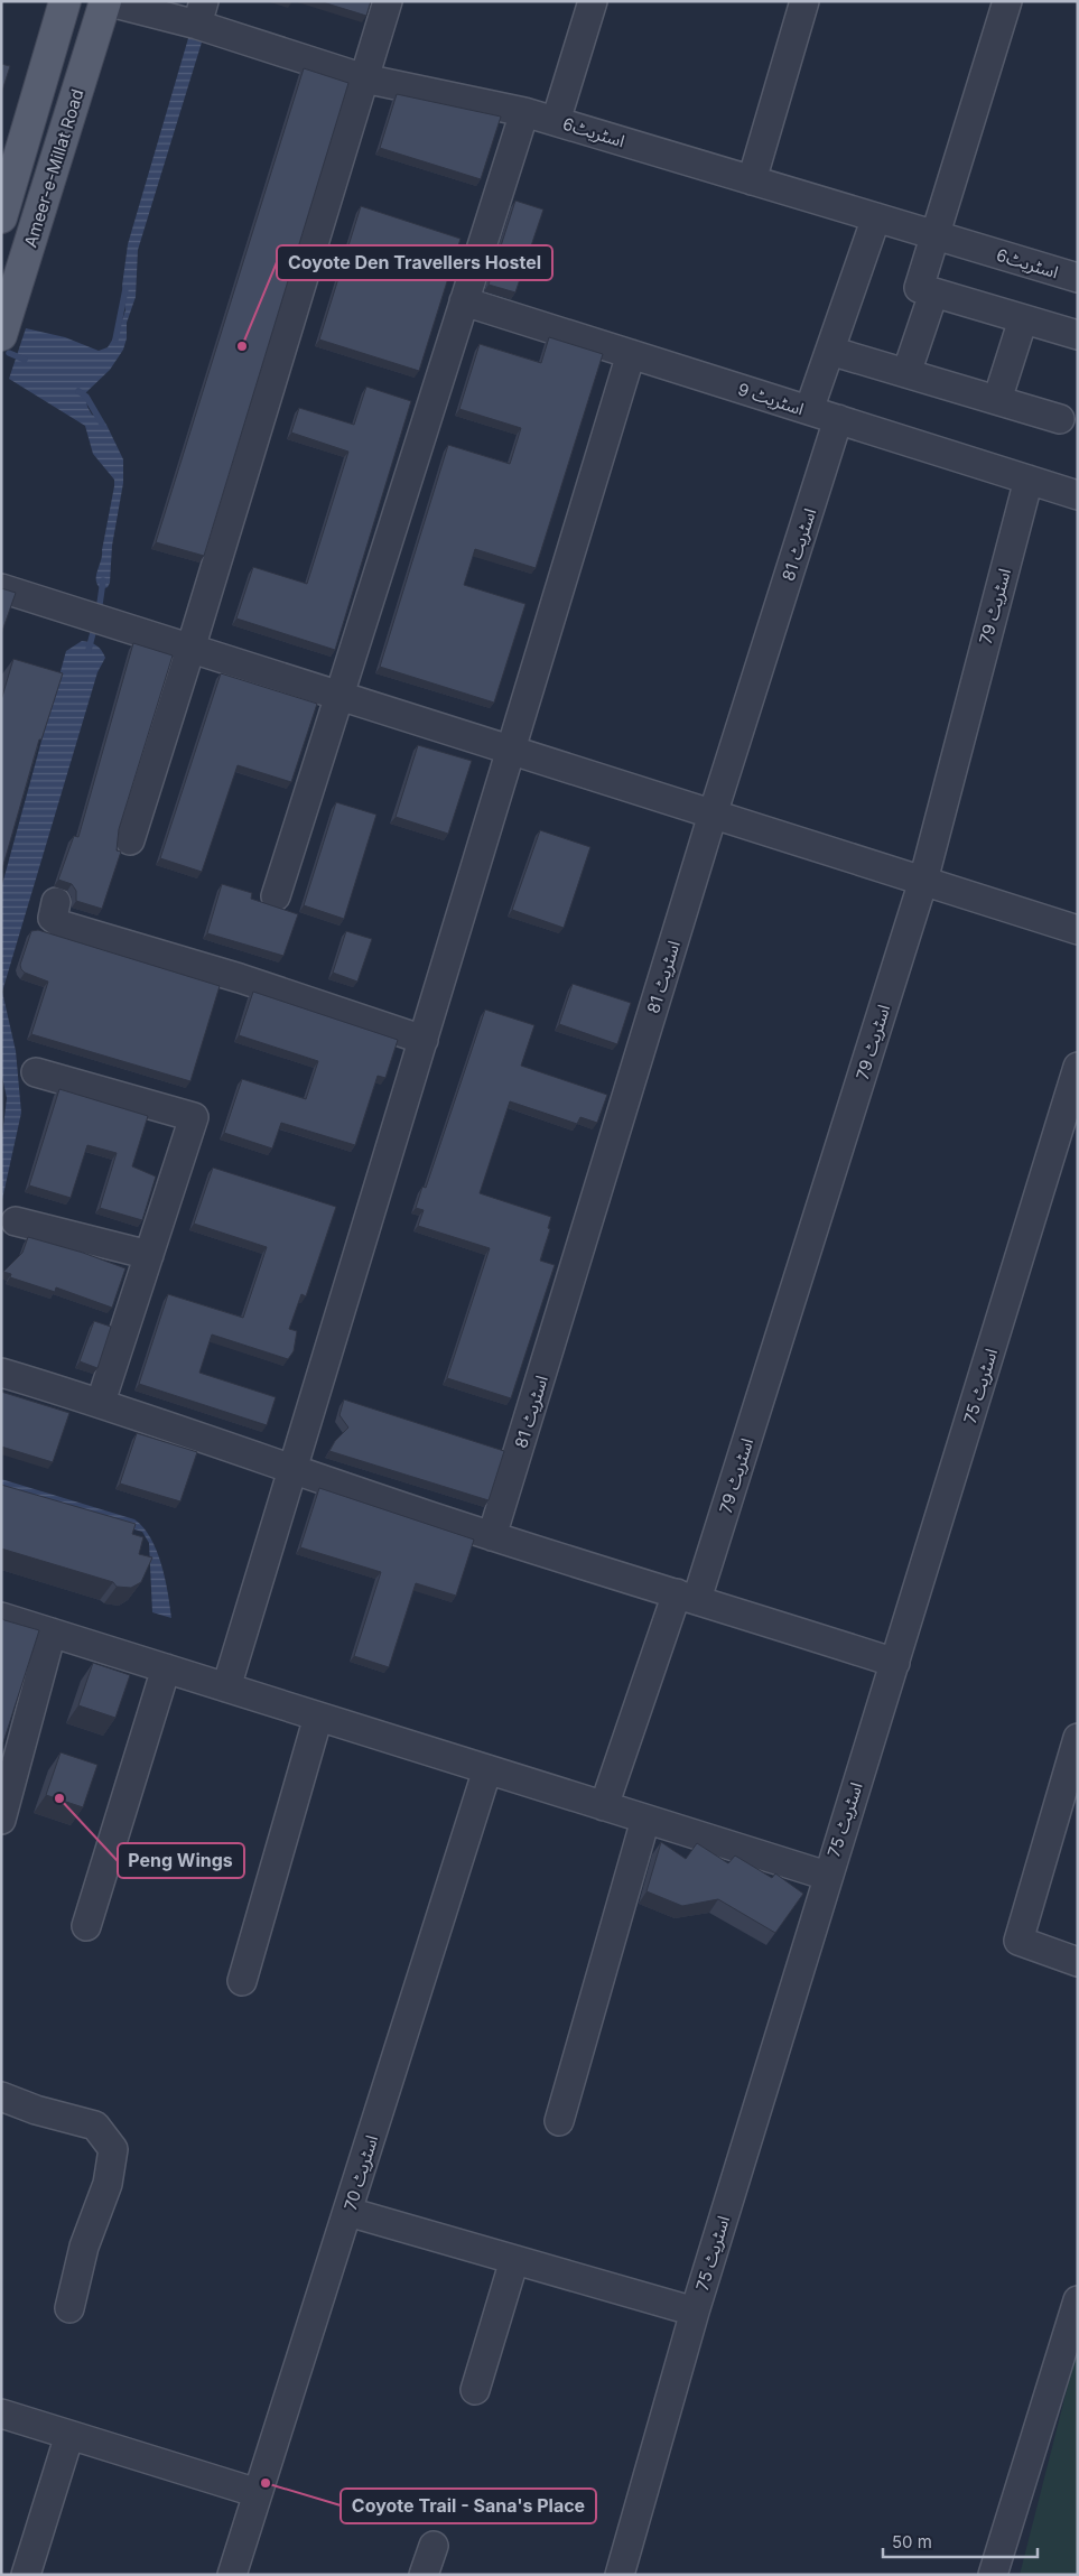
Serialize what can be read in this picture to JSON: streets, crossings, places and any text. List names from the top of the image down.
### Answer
{
  "streets": {
    "main road": ["Ameer-e-Millat Road"],
    "street": [
      "اسٹریٹ6",
      "اسٹریٹ 9",
      "اسٹریٹ 81",
      "اسٹریٹ 79",
      "اسٹریٹ 75",
      "اسٹریٹ 70"
    ]
  },
  "crossings": [
    ["اسٹریٹ6", "Ameer-e-Millat Road"],
    ["اسٹریٹ 9", "اسٹریٹ 81"],
    ["اسٹریٹ 9", "اسٹریٹ 79"]
  ],
  "places": ["Coyote Den Travellers Hostel", "Peng Wings", "Coyote Trail - Sana's Place"],
  "scale_bar": "50 m"
}
